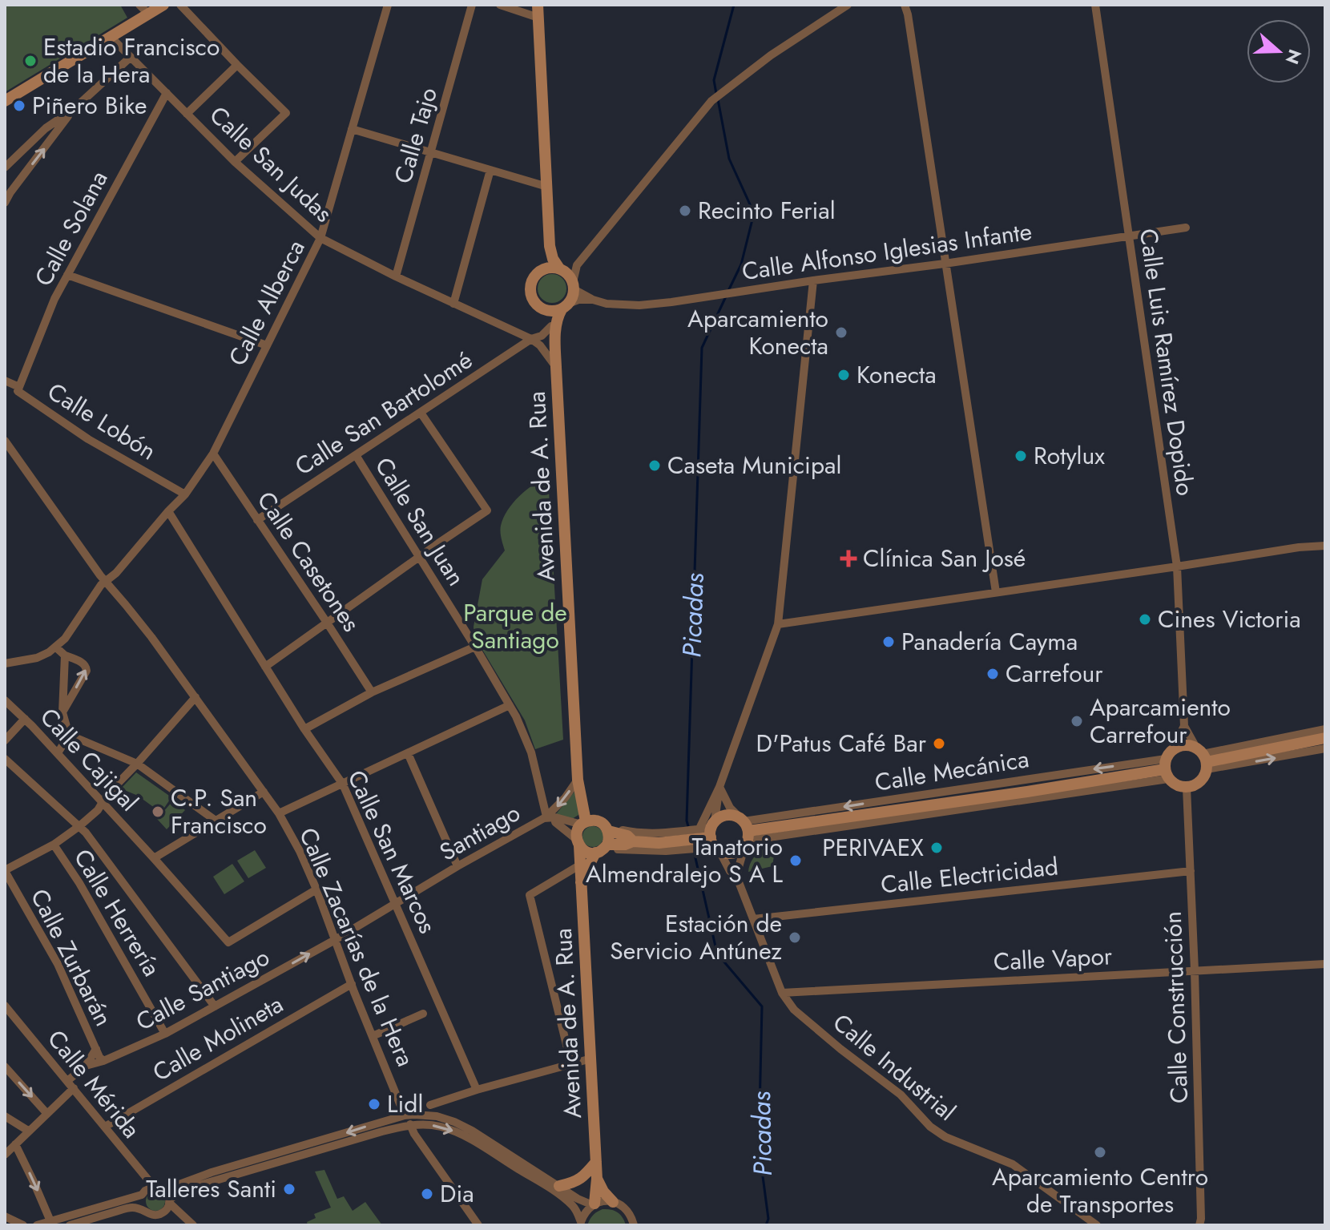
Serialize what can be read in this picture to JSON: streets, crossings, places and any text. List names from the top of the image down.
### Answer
{
  "streets": {
    "street": [
      "Calle Tajo",
      "Calle San Judas",
      "Calle Solana",
      "Calle Alfonso Iglesias Infante",
      "Calle Alberca",
      "Calle Luis Ramírez Dopido",
      "Calle San Bartolomé",
      "Calle Lobón",
      "Avenida de A. Rua",
      "Calle San Juan",
      "Calle Casetones",
      "Calle Cajigal",
      "Santiago",
      "Calle San Marcos",
      "Calle Electricidad",
      "Calle Herrería",
      "Calle Zacarías de la Hera",
      "Calle Zurbarán",
      "Calle Vapor",
      "Calle Santiago",
      "Calle Construcción",
      "Calle Molineta",
      "Calle Industrial",
      "Calle Mérida"
    ]
  },
  "crossings": [
    ["Calle Tajo", "Calle San Judas"],
    ["Calle San Judas", "Calle Solana"],
    ["Calle San Judas", "Calle Alberca"],
    ["Calle San Judas", "Calle San Bartolomé"],
    ["Calle San Judas", "Avenida de A. Rua"],
    ["Calle Solana", "Calle Lobón"],
    ["Calle Alfonso Iglesias Infante", "Calle Luis Ramírez Dopido"],
    ["Calle Alfonso Iglesias Infante", "Avenida de A. Rua"],
    ["Calle Alberca", "Calle Lobón"],
    ["Calle Alberca", "Calle Casetones"],
    ["Calle Alberca", "Calle San Marcos"],
    ["Calle Alberca", "Calle Zacarías de la Hera"],
    ["Calle Luis Ramírez Dopido", "Calle Construcción"],
    ["Calle San Bartolomé", "Calle San Juan"],
    ["Calle San Bartolomé", "Calle Casetones"],
    ["Avenida de A. Rua", "Santiago"],
    ["Calle San Juan", "Santiago"],
    ["Calle Cajigal", "Calle Zacarías de la Hera"],
    ["Santiago", "Calle San Marcos"],
    ["Santiago", "Calle Zacarías de la Hera"],
    ["Santiago", "Calle Santiago"],
    ["Calle Electricidad", "Calle Construcción"],
    ["Calle Electricidad", "Calle Industrial"],
    ["Calle Herrería", "Calle Santiago"],
    ["Calle Zacarías de la Hera", "Calle Santiago"],
    ["Calle Zacarías de la Hera", "Calle Molineta"],
    ["Calle Zurbarán", "Calle Santiago"],
    ["Calle Vapor", "Calle Construcción"],
    ["Calle Vapor", "Calle Industrial"],
    ["Calle Santiago", "Calle Mérida"],
    ["Calle Molineta", "Calle Mérida"]
  ],
  "one_way": ["Calle Santiago"],
  "water": ["Picadas"],
  "parks": ["Parque de Santiago"],
  "places": {
    "other": [
      "Estadio Francisco de la Hera",
      "Piñero Bike",
      "Recinto Ferial",
      "Aparcamiento Konecta",
      "Konecta",
      "Rotylux",
      "Caseta Municipal",
      "Cines Victoria",
      "Panadería Cayma",
      "Carrefour",
      "Aparcamiento Carrefour",
      "D'Patus Café Bar",
      "C.P. San Francisco",
      "PERIVAEX",
      "Tanatorio Almendralejo S A L",
      "Estación de Servicio Antúnez",
      "Lidl",
      "Aparcamiento Centro de Transportes",
      "Talleres Santi",
      "Dia"
    ],
    "health": ["Clínica San José"]
  },
  "north": "right"
}
